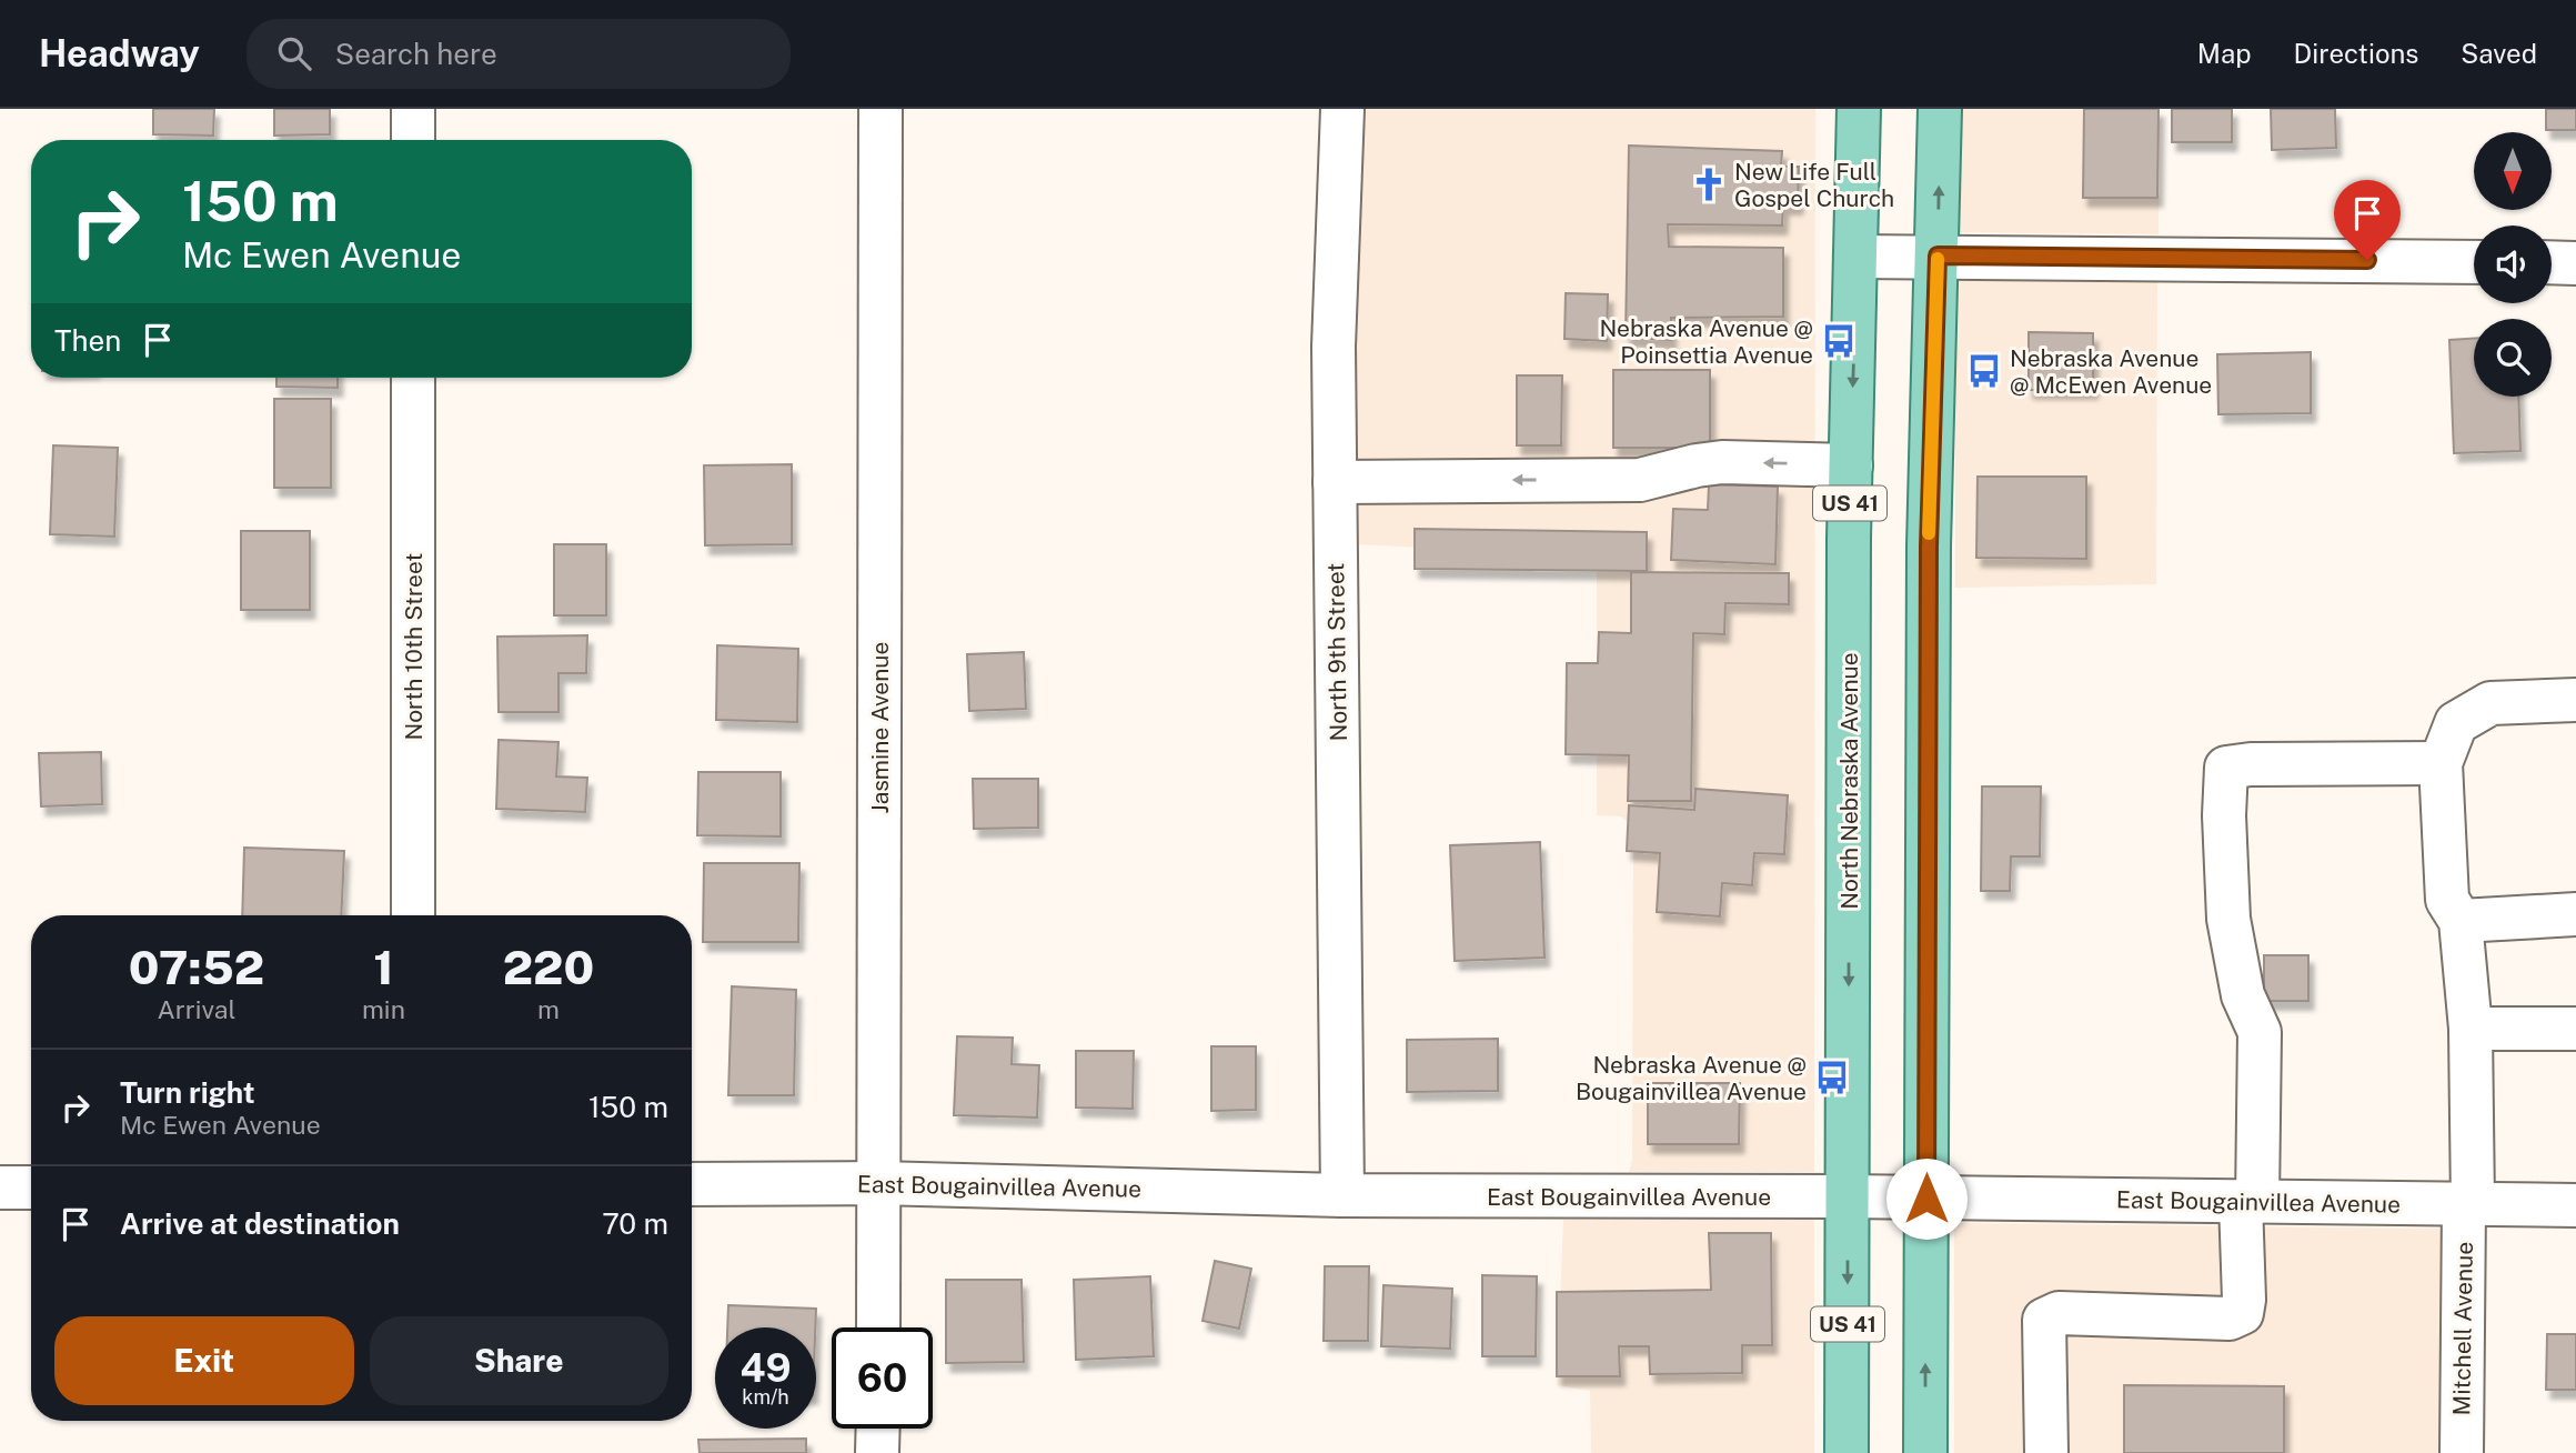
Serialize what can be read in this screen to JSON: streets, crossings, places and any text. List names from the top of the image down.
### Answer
{
  "streets": {
    "main road": ["US 41", "North Nebraska Avenue"],
    "street": [
      "North 10th Street",
      "North 9th Street",
      "Jasmine Avenue",
      "East Bougainvillea Avenue",
      "Mitchell Avenue"
    ]
  },
  "crossings": [
    ["North 9th Street", "East Bougainvillea Avenue"],
    ["Jasmine Avenue", "East Bougainvillea Avenue"],
    ["North Nebraska Avenue", "East Bougainvillea Avenue"],
    ["East Bougainvillea Avenue", "Mitchell Avenue"]
  ],
  "places": {
    "church": ["New Life Full Gospel Church"],
    "bus stop": ["Nebraska Avenue @ Poinsettia Avenue", "Nebraska Avenue @ McEwen Avenue", "Nebraska Avenue @ Bougainvillea Avenue"]
  },
  "north": "bottom",
  "page": {
    "header": "Headway",
    "search": "Search here",
    "nav": ["Map", "Directions", "Saved"],
    "turn": ["150 m", "Mc Ewen Avenue"],
    "then": "Then",
    "eta": [
      "07:52",
      "Arrival",
      "1",
      "min",
      "220",
      "m"
    ],
    "list": [
      {
        "name": "Turn right",
        "note": "Mc Ewen Avenue",
        "value": "150 m"
      },
      {
        "name": "Arrive at destination",
        "value": "70 m"
      }
    ],
    "buttons": ["Exit", "Share"],
    "speed": "49 km/h",
    "limit": "60"
  }
}
